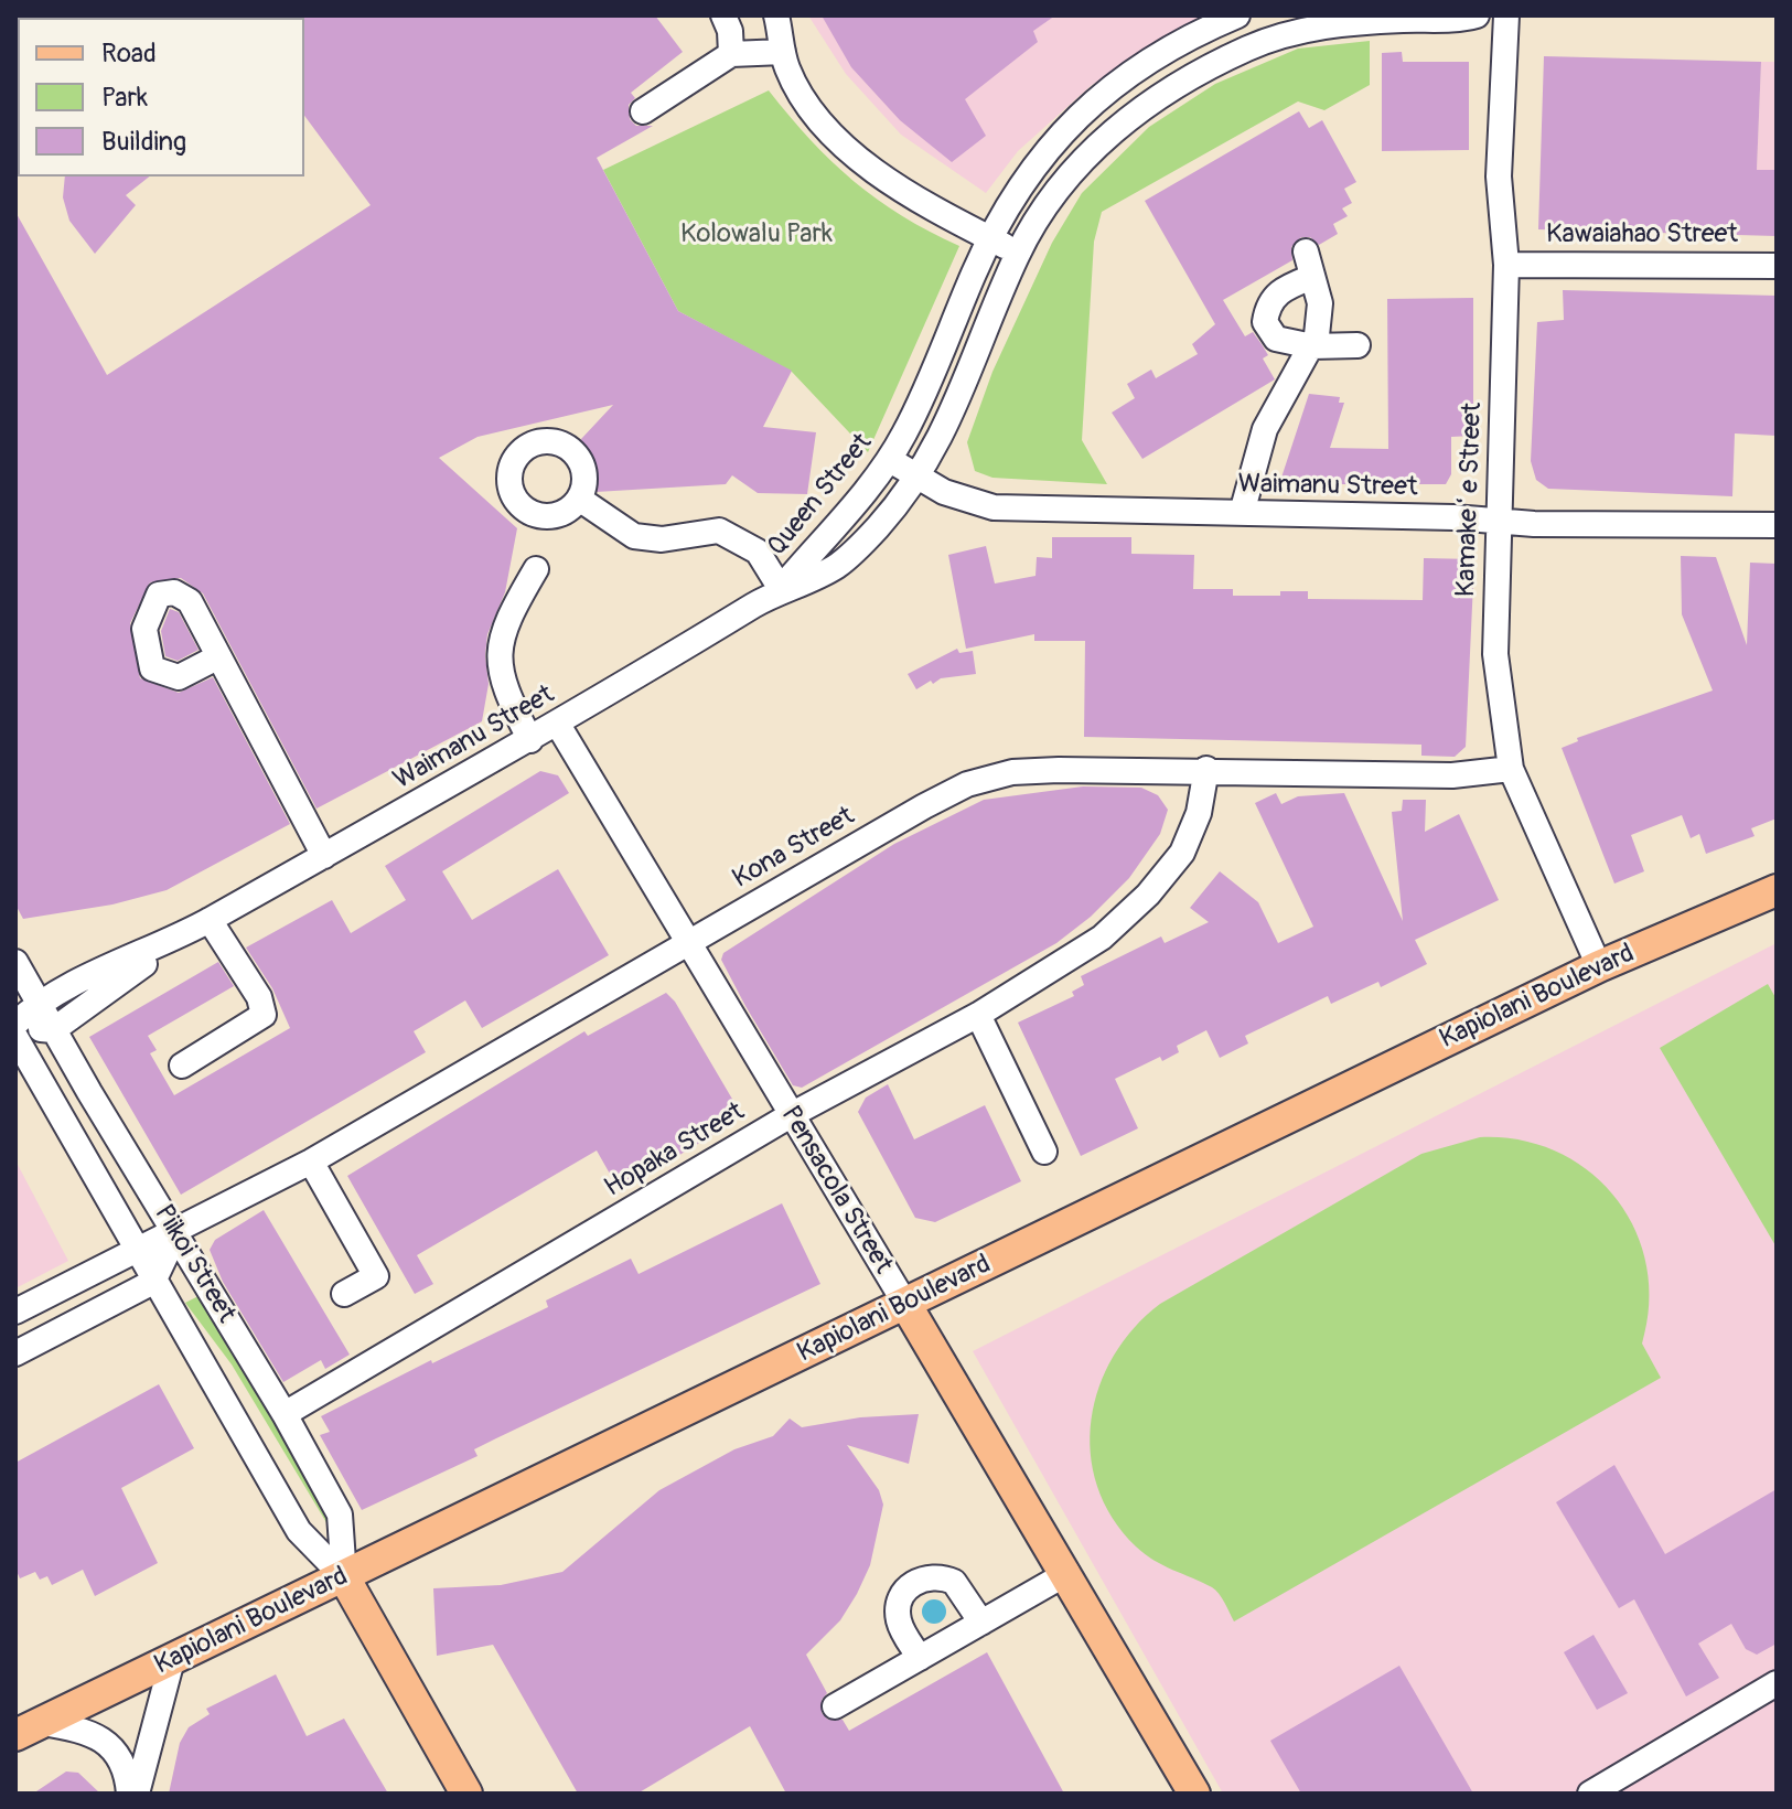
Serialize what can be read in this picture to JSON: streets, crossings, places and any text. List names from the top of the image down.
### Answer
{
  "streets": {
    "main road": ["Kapiolani Boulevard", "Pensacola Street", "Piikoi Street"],
    "street": [
      "Kawaiahao Street",
      "Waimanu Street",
      "Queen Street",
      "Kamakeʻe Street",
      "Kona Street",
      "Hopaka Street"
    ]
  },
  "crossings": [
    ["Kawaiahao Street", "Kamakeʻe Street"],
    ["Waimanu Street", "Queen Street"],
    ["Waimanu Street", "Kamakeʻe Street"],
    ["Waimanu Street", "Pensacola Street"],
    ["Waimanu Street", "Piikoi Street"],
    ["Kamakeʻe Street", "Kona Street"],
    ["Kamakeʻe Street", "Kapiolani Boulevard"],
    ["Kona Street", "Hopaka Street"],
    ["Kona Street", "Pensacola Street"],
    ["Kona Street", "Piikoi Street"],
    ["Kapiolani Boulevard", "Pensacola Street"],
    ["Kapiolani Boulevard", "Piikoi Street"],
    ["Hopaka Street", "Pensacola Street"],
    ["Hopaka Street", "Piikoi Street"]
  ],
  "parks": ["Kolowalu Park"],
  "legend": ["Road", "Park", "Building"]
}
